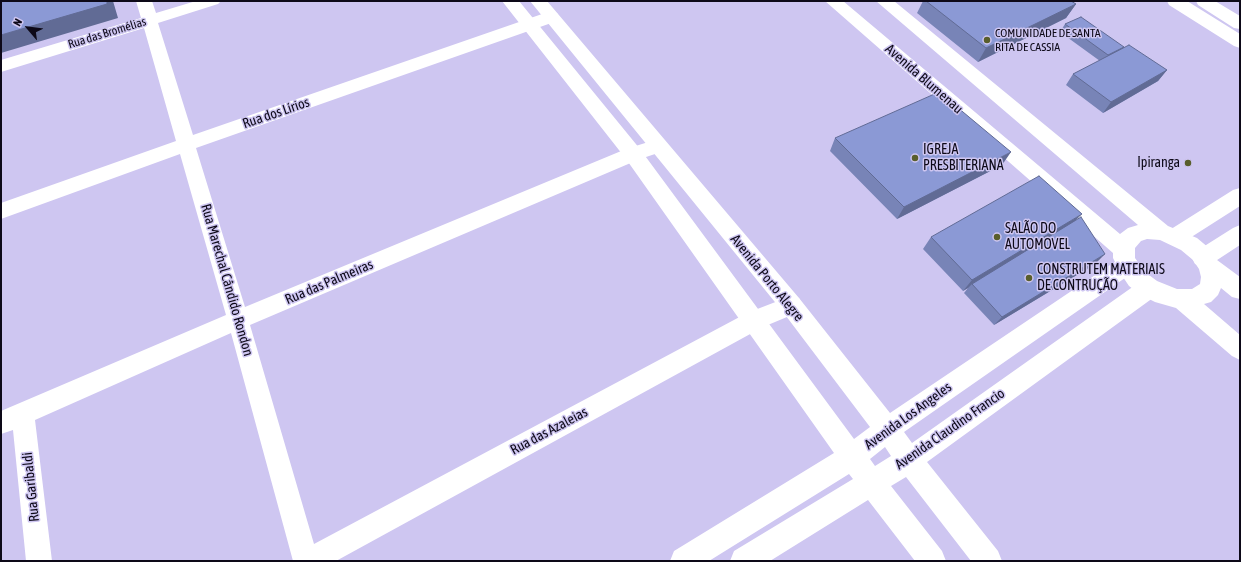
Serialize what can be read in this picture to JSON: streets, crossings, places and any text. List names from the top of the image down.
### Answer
{
  "streets": {
    "street": [
      "Rua das Bromélias",
      "Avenida Blumenau",
      "Rua dos Lírios",
      "Avenida Porto Alegre",
      "Rua Marechal Cândido Rondon",
      "Rua das Palmeiras",
      "Avenida Los Angeles",
      "Avenida Claudino Francio",
      "Rua das Azaleias",
      "Rua Garibaldi"
    ]
  },
  "crossings": [
    ["Rua das Bromélias", "Rua Marechal Cândido Rondon"],
    ["Avenida Blumenau", "Avenida Los Angeles"],
    ["Avenida Blumenau", "Avenida Claudino Francio"],
    ["Rua dos Lírios", "Avenida Porto Alegre"],
    ["Rua dos Lírios", "Rua Marechal Cândido Rondon"],
    ["Avenida Porto Alegre", "Rua das Palmeiras"],
    ["Avenida Porto Alegre", "Avenida Los Angeles"],
    ["Avenida Porto Alegre", "Avenida Claudino Francio"],
    ["Avenida Porto Alegre", "Rua das Azaleias"],
    ["Rua Marechal Cândido Rondon", "Rua das Palmeiras"],
    ["Rua das Palmeiras", "Rua Garibaldi"],
    ["Avenida Los Angeles", "Avenida Claudino Francio"]
  ],
  "places": [
    "COMUNIDADE DE SANTA RITA DE CASSIA",
    "IGREJA PRESBITERIANA",
    "Ipiranga",
    "SALÃO DO AUTOMOVEL",
    "CONSTRUTEM MATERIAIS DE CONTRUÇÃO"
  ],
  "north": "top left"
}
